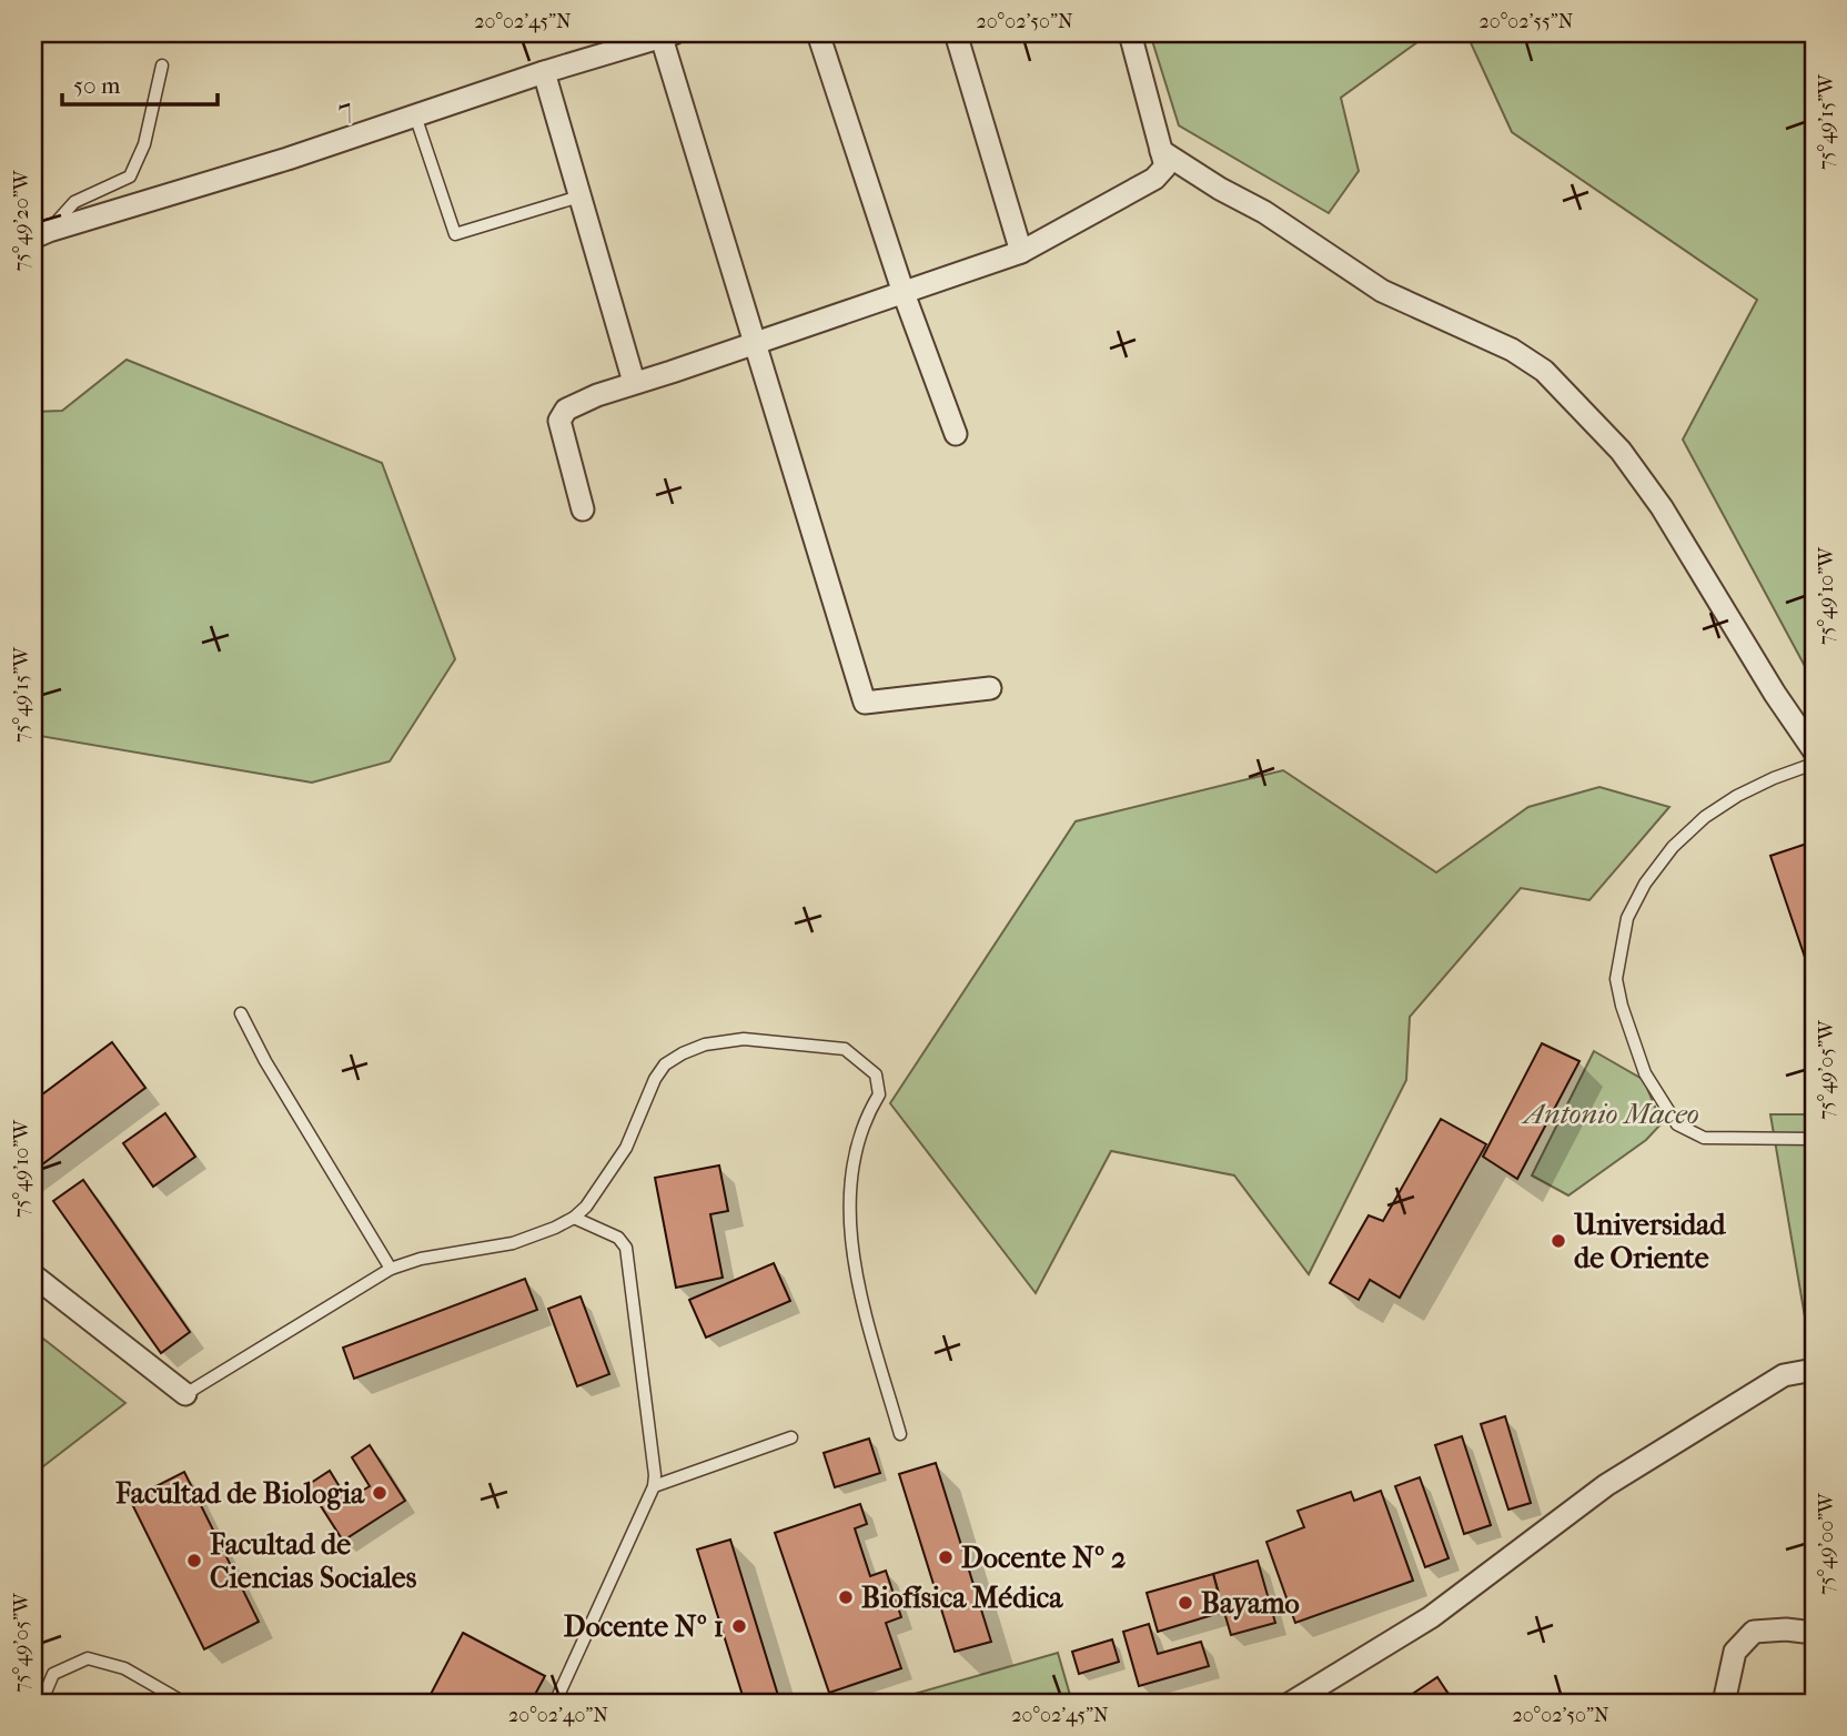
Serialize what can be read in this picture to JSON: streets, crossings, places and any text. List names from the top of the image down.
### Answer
{
  "streets": {
    "street": ["7"]
  },
  "parks": ["Antonio Maceo"],
  "places": [
    "Universidad de Oriente",
    "Facultad de Biologia",
    "Docente Nº 2",
    "Facultad de Ciencias Sociales",
    "Biofísica Médica",
    "Bayamo",
    "Docente Nº 1"
  ],
  "scale_bar": "50 m",
  "coordinates": [
    "20°02'45\"N",
    "20°02'50\"N",
    "20°02'55\"N",
    "75°49'15\"W",
    "75°49'20\"W",
    "75°49'10\"W",
    "75°49'05\"W",
    "75°49'00\"W",
    "20°02'40\"N"
  ]
}
